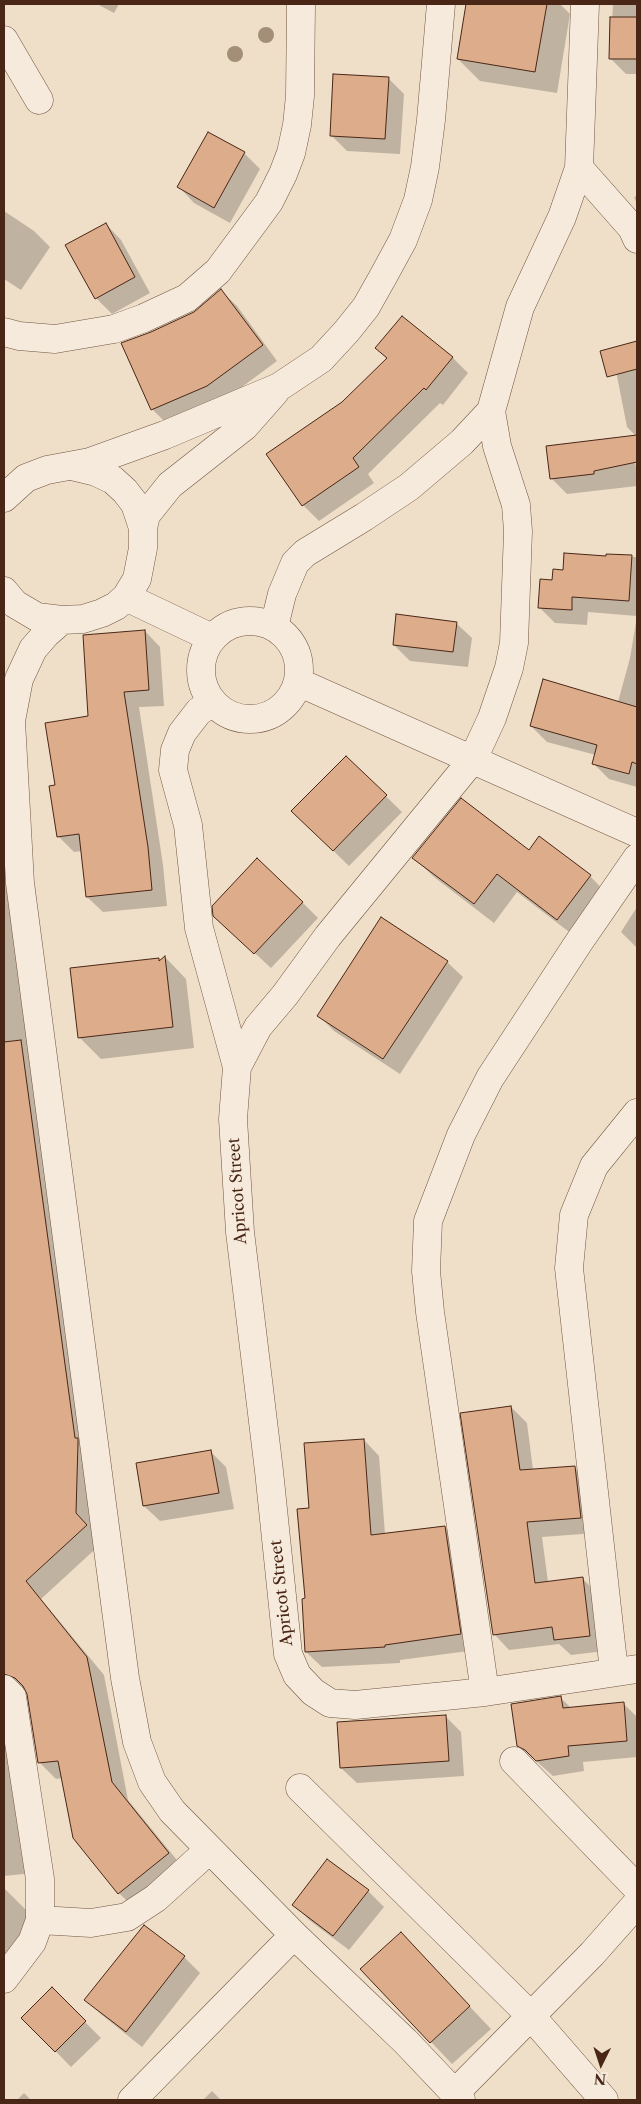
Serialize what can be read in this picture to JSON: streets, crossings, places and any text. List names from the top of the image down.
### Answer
{
  "streets": {
    "street": ["Apricot Street"]
  },
  "north": "bottom"
}
